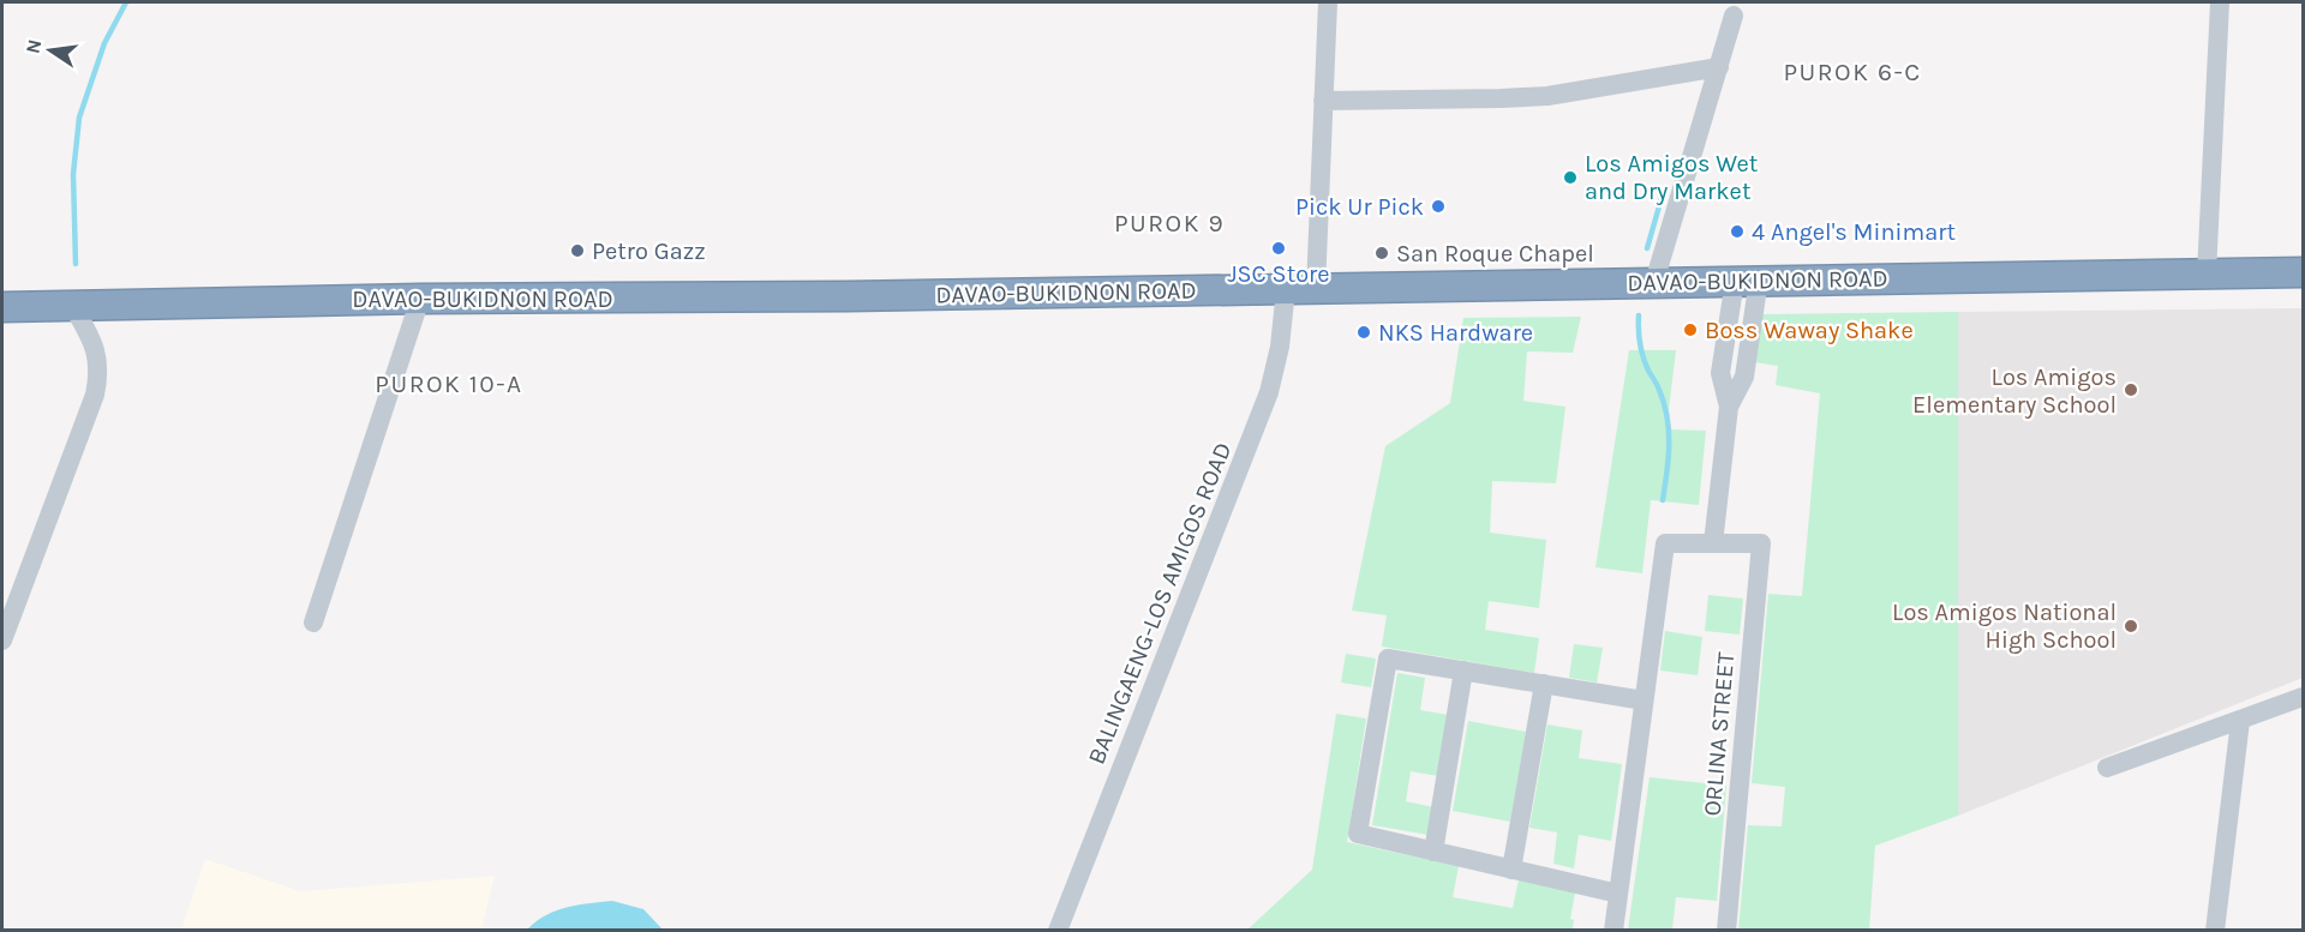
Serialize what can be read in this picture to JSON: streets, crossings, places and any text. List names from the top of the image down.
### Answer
{
  "streets": {
    "highway": ["DAVAO-BUKIDNON ROAD"],
    "street": ["BALINGAENG-LOS AMIGOS ROAD", "ORLINA STREET"]
  },
  "crossings": [
    ["DAVAO-BUKIDNON ROAD", "BALINGAENG-LOS AMIGOS ROAD"]
  ],
  "districts": ["PUROK 6-C", "PUROK 9", "PUROK 10-A"],
  "places": [
    "Los Amigos Wet and Dry Market",
    "Pick Ur Pick",
    "4 Angel's Minimart",
    "JSC Store",
    "Petro Gazz",
    "San Roque Chapel",
    "Boss Waway Shake",
    "NKS Hardware",
    "Los Amigos Elementary School",
    "Los Amigos National High School"
  ],
  "north": "left"
}
